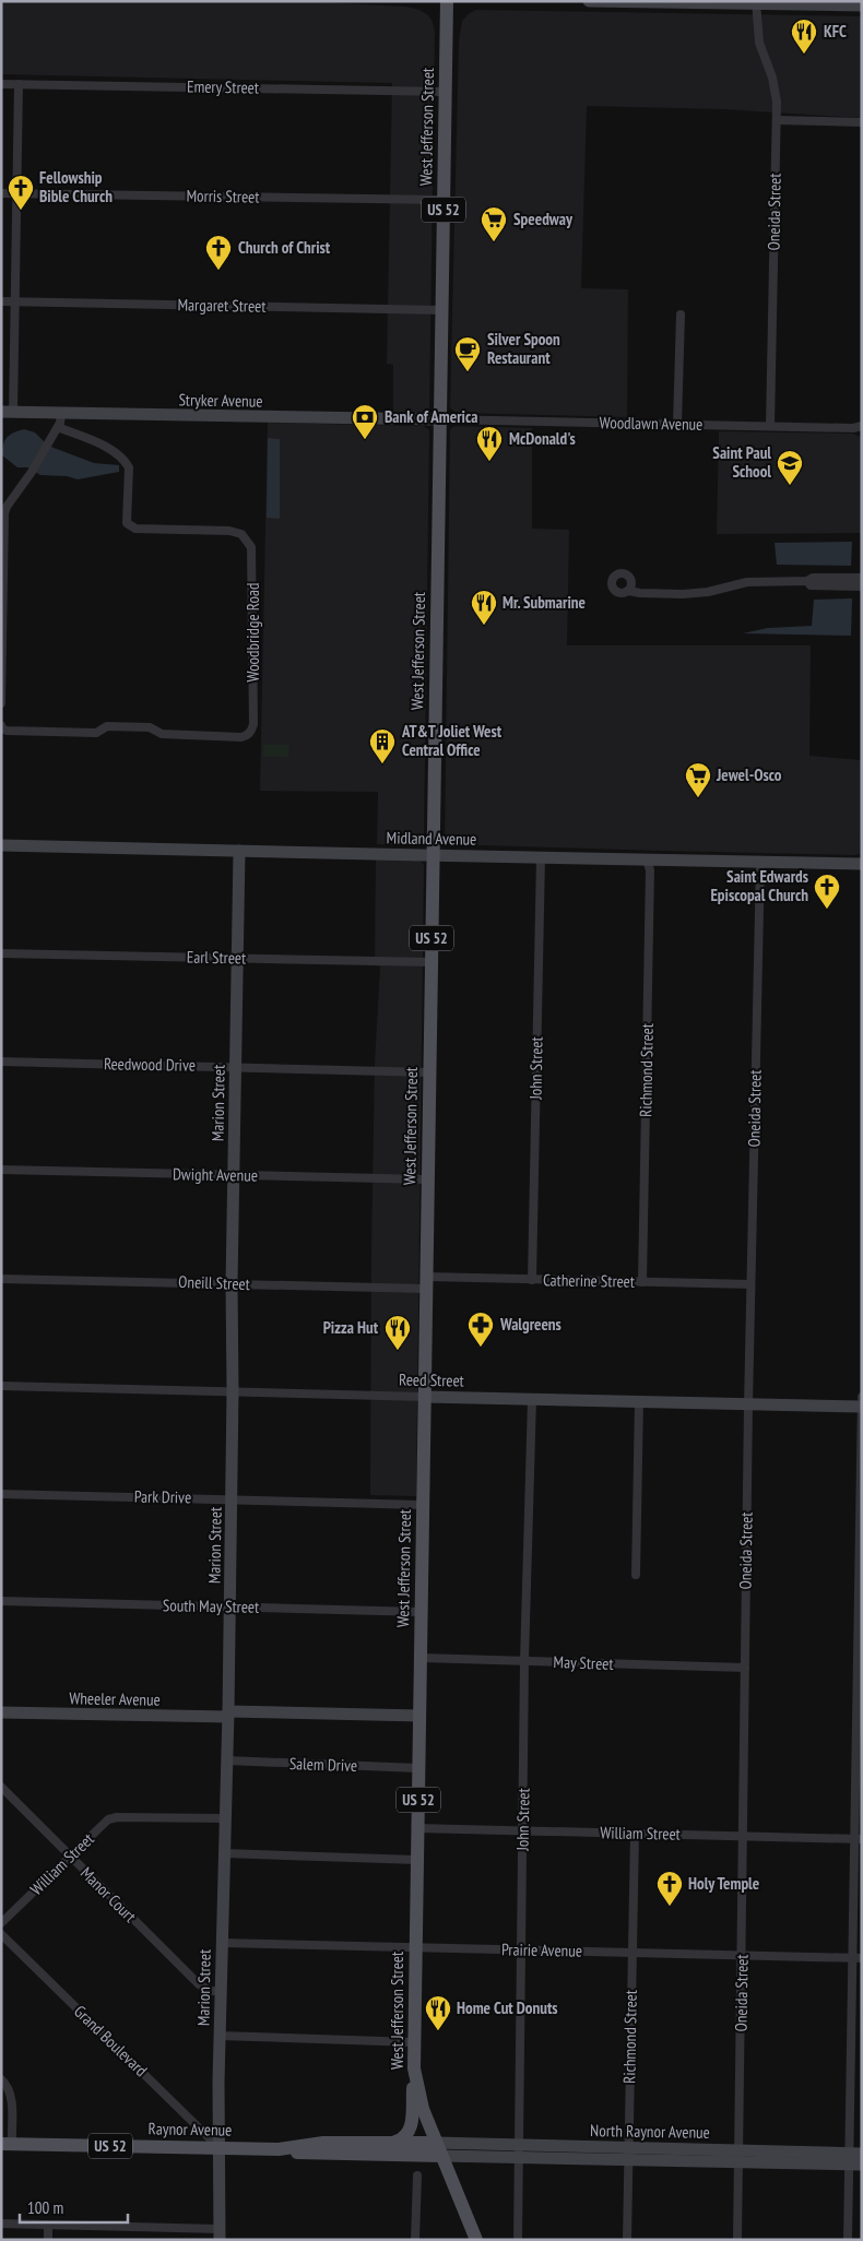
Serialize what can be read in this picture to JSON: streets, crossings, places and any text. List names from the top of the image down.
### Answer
{
  "streets": {
    "main road": ["West Jefferson Street", "US 52", "Raynor Avenue"],
    "street": [
      "Emery Street",
      "Morris Street",
      "Oneida Street",
      "Margaret Street",
      "Stryker Avenue",
      "Woodlawn Avenue",
      "Woodbridge Road",
      "Midland Avenue",
      "Earl Street",
      "Reedwood Drive",
      "John Street",
      "Richmond Street",
      "Marion Street",
      "Dwight Avenue",
      "Catherine Street",
      "Oneill Street",
      "Reed Street",
      "Park Drive",
      "South May Street",
      "May Street",
      "Wheeler Avenue",
      "Salem Drive",
      "William Street",
      "Manor Court",
      "Prairie Avenue",
      "Grand Boulevard",
      "North Raynor Avenue"
    ]
  },
  "crossings": [
    ["Emery Street", "West Jefferson Street"],
    ["West Jefferson Street", "Morris Street"],
    ["West Jefferson Street", "US 52"],
    ["West Jefferson Street", "Margaret Street"],
    ["West Jefferson Street", "Stryker Avenue"],
    ["West Jefferson Street", "Woodlawn Avenue"],
    ["West Jefferson Street", "Midland Avenue"],
    ["West Jefferson Street", "Earl Street"],
    ["West Jefferson Street", "Reedwood Drive"],
    ["West Jefferson Street", "Dwight Avenue"],
    ["West Jefferson Street", "Catherine Street"],
    ["West Jefferson Street", "Oneill Street"],
    ["West Jefferson Street", "Reed Street"],
    ["West Jefferson Street", "Park Drive"],
    ["West Jefferson Street", "South May Street"],
    ["West Jefferson Street", "May Street"],
    ["West Jefferson Street", "Wheeler Avenue"],
    ["West Jefferson Street", "Salem Drive"],
    ["West Jefferson Street", "William Street"],
    ["West Jefferson Street", "Prairie Avenue"],
    ["West Jefferson Street", "Raynor Avenue"],
    ["West Jefferson Street", "North Raynor Avenue"],
    ["US 52", "Raynor Avenue"],
    ["Oneida Street", "Woodlawn Avenue"],
    ["Oneida Street", "Midland Avenue"],
    ["Oneida Street", "Catherine Street"],
    ["Oneida Street", "Reed Street"],
    ["Oneida Street", "May Street"],
    ["Oneida Street", "William Street"],
    ["Oneida Street", "Prairie Avenue"],
    ["Oneida Street", "North Raynor Avenue"],
    ["Stryker Avenue", "Woodlawn Avenue"],
    ["Midland Avenue", "John Street"],
    ["Midland Avenue", "Richmond Street"],
    ["Midland Avenue", "Marion Street"],
    ["Earl Street", "Marion Street"],
    ["Reedwood Drive", "Marion Street"],
    ["John Street", "Catherine Street"],
    ["John Street", "Reed Street"],
    ["John Street", "May Street"],
    ["John Street", "William Street"],
    ["John Street", "Prairie Avenue"],
    ["John Street", "North Raynor Avenue"],
    ["Richmond Street", "Catherine Street"],
    ["Richmond Street", "William Street"],
    ["Richmond Street", "Prairie Avenue"],
    ["Richmond Street", "North Raynor Avenue"],
    ["Marion Street", "Dwight Avenue"],
    ["Marion Street", "Oneill Street"],
    ["Marion Street", "Reed Street"],
    ["Marion Street", "Park Drive"],
    ["Marion Street", "South May Street"],
    ["Marion Street", "Wheeler Avenue"],
    ["Marion Street", "Salem Drive"],
    ["Marion Street", "William Street"],
    ["Marion Street", "Manor Court"],
    ["Marion Street", "Prairie Avenue"],
    ["Marion Street", "Grand Boulevard"],
    ["Marion Street", "Raynor Avenue"],
    ["Catherine Street", "Oneill Street"],
    ["William Street", "Manor Court"],
    ["Grand Boulevard", "Raynor Avenue"],
    ["Raynor Avenue", "North Raynor Avenue"]
  ],
  "places": {
    "restaurant": [
      "KFC",
      "McDonald's",
      "Mr. Submarine",
      "Pizza Hut",
      "Home Cut Donuts"
    ],
    "church": [
      "Fellowship Bible Church",
      "Church of Christ",
      "Saint Edwards Episcopal Church",
      "Holy Temple"
    ],
    "supermarket": ["Speedway", "Jewel-Osco"],
    "cafe": ["Silver Spoon Restaurant"],
    "bank": ["Bank of America"],
    "school or university": ["Saint Paul School"],
    "building": ["AT&T Joliet West Central Office"],
    "pharmacy": ["Walgreens"]
  },
  "scale_bar": "100 m"
}
